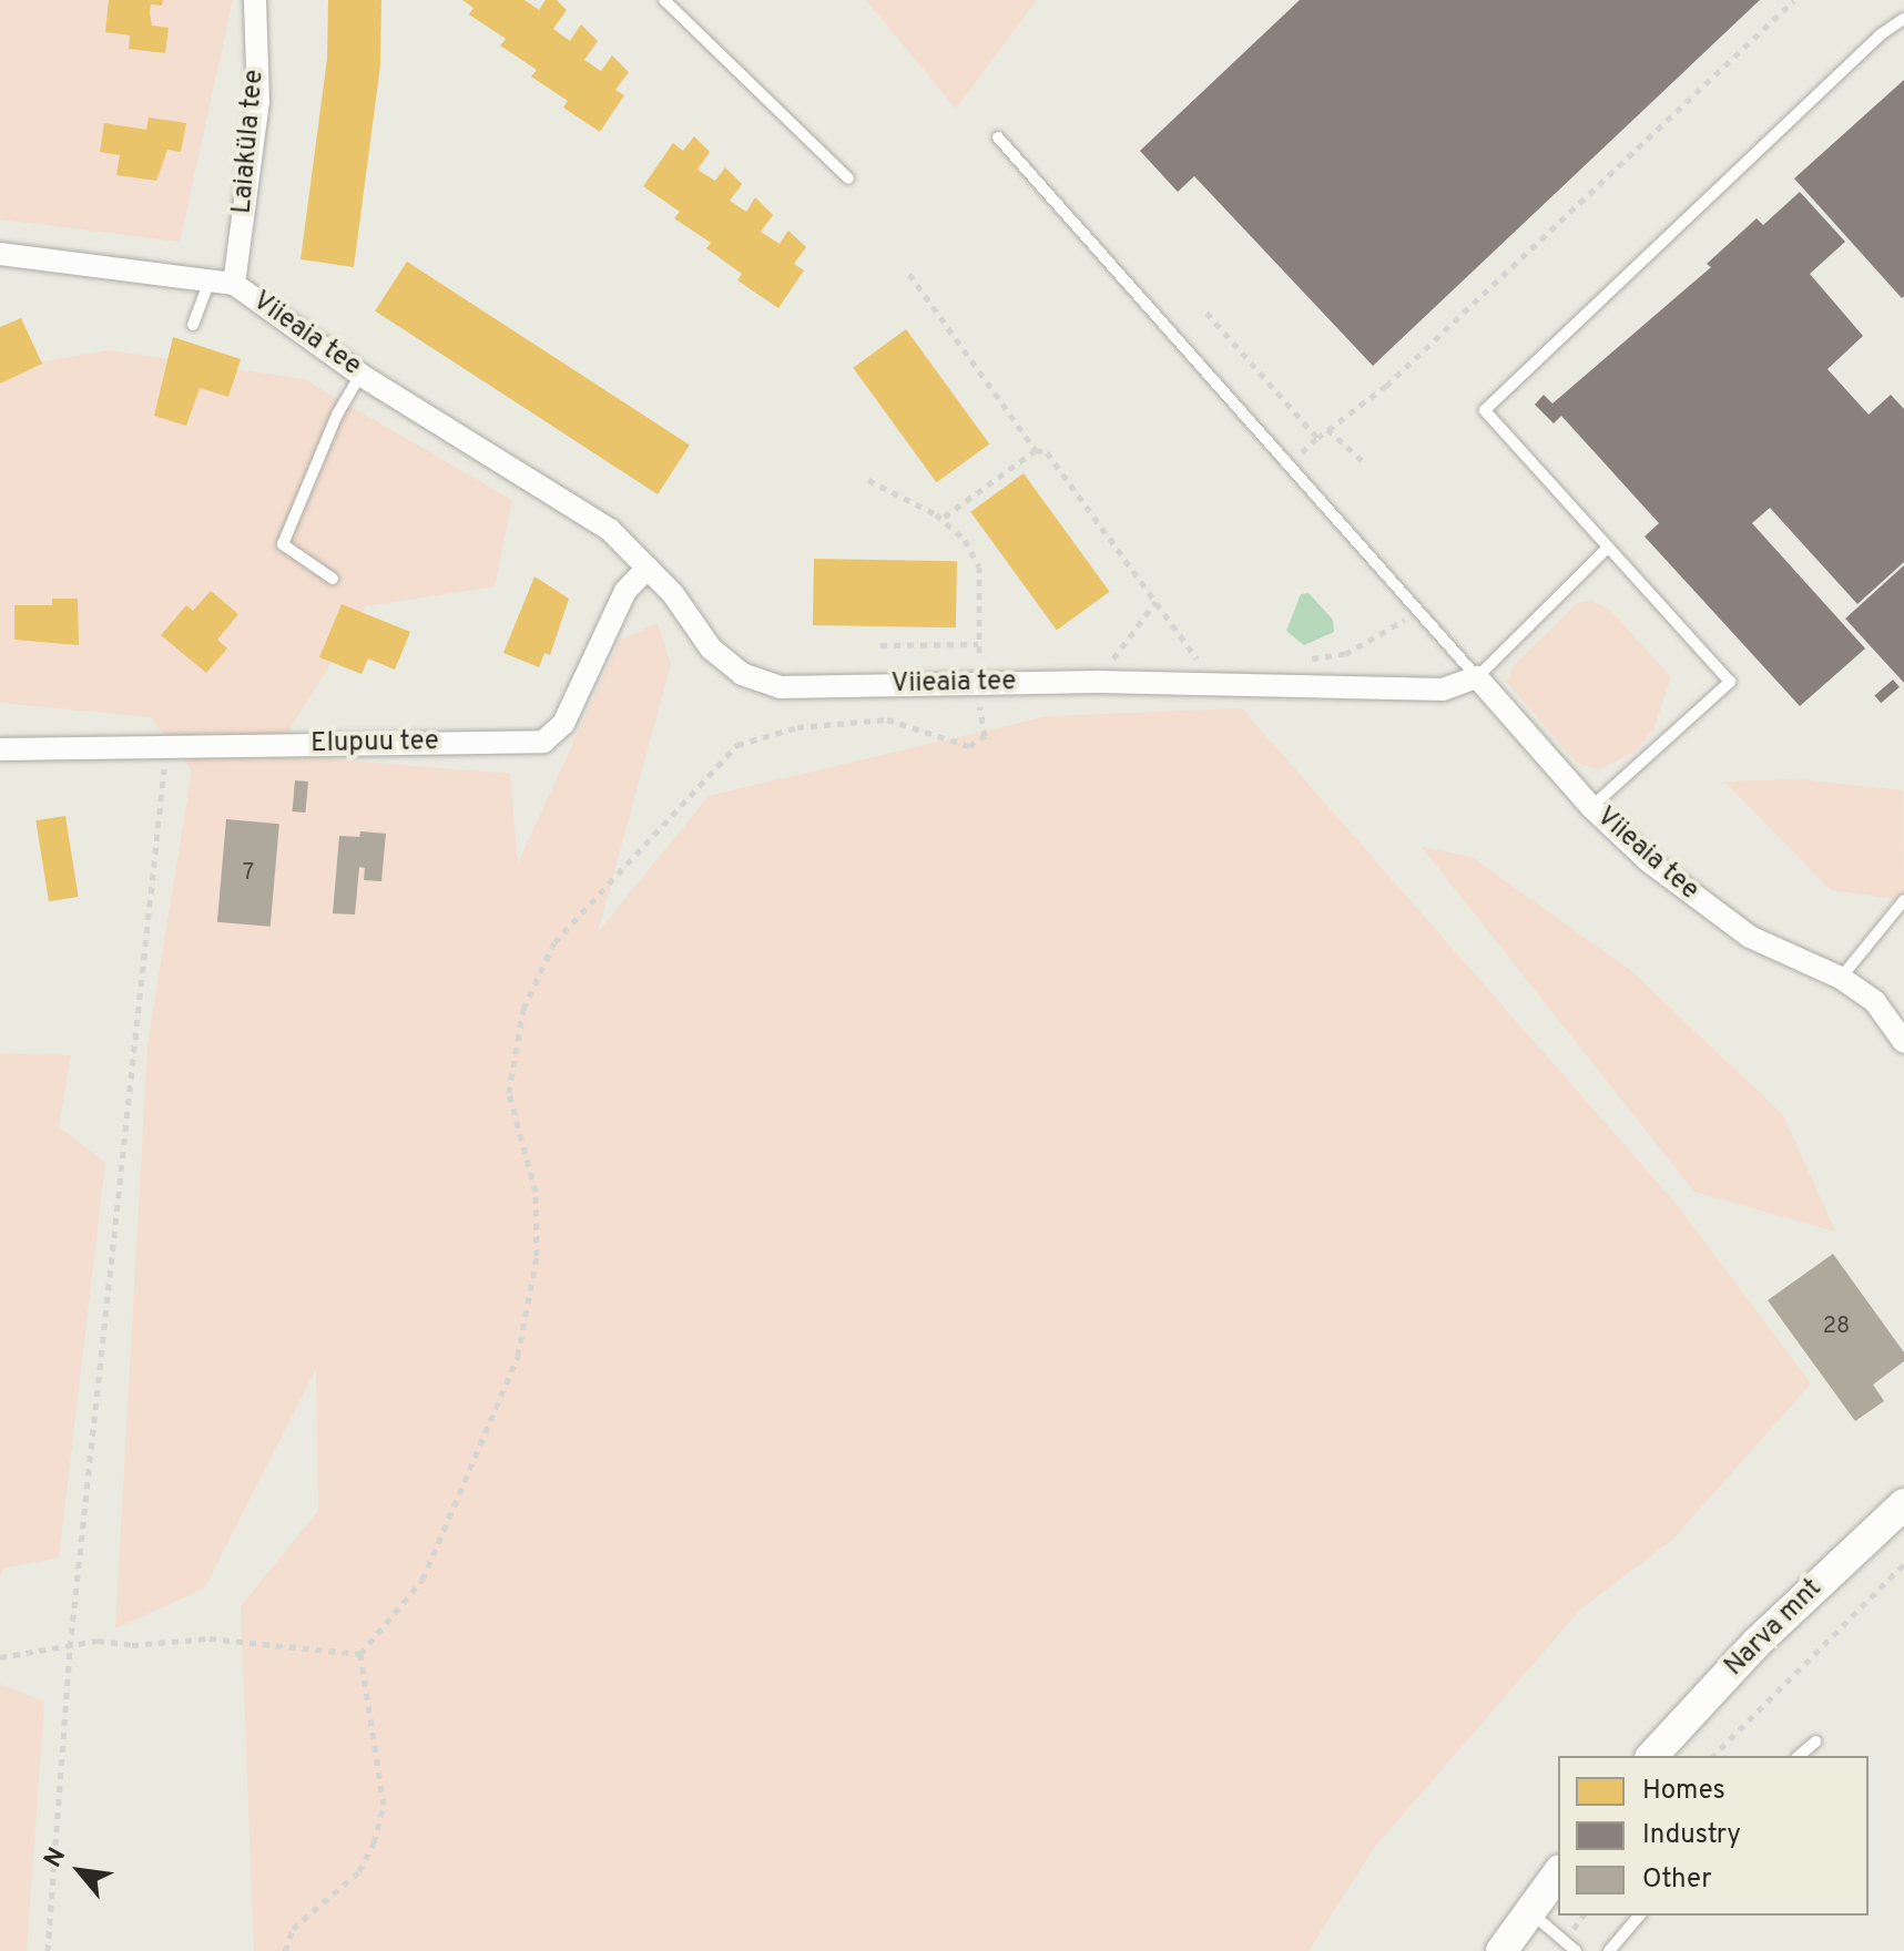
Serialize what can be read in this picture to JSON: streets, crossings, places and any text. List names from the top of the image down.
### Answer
{
  "streets": {
    "main road": ["Narva mnt"],
    "street": ["Laiaküla tee", "Viieaia tee", "Elupuu tee"]
  },
  "crossings": [
    ["Laiaküla tee", "Viieaia tee"],
    ["Viieaia tee", "Elupuu tee"]
  ],
  "house_numbers": ["7", "28"],
  "legend": ["Homes", "Industry", "Other"],
  "north": "top left"
}
